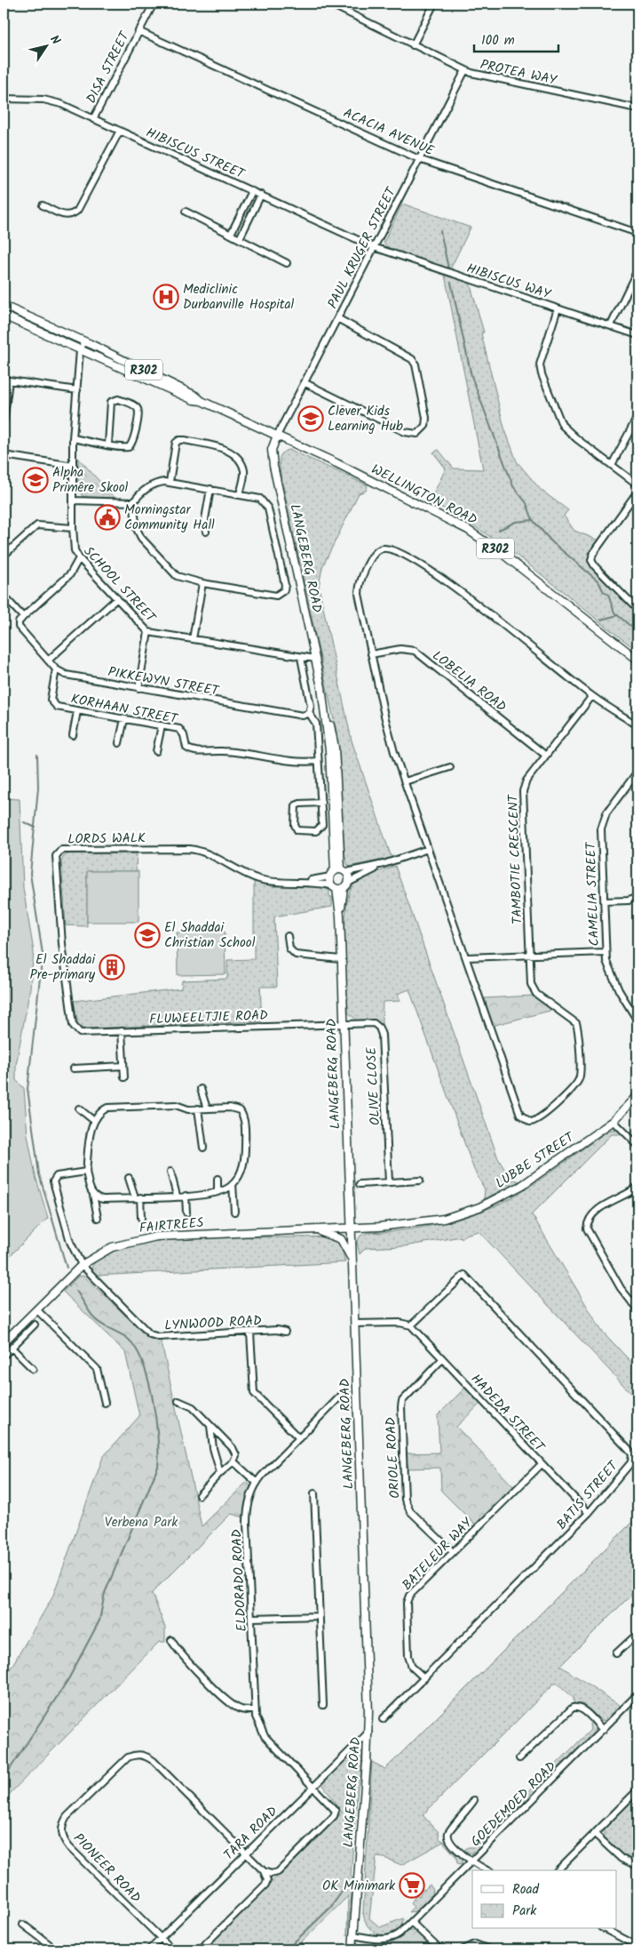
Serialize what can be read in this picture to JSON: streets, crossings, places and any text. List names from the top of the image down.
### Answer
{
  "streets": {
    "main road": [
      "R302",
      "WELLINGTON ROAD",
      "LANGEBERG ROAD",
      "LUBBE STREET",
      "FAIRTREES"
    ],
    "street": [
      "DISA STREET",
      "PROTEA WAY",
      "ACACIA AVENUE",
      "HIBISCUS STREET",
      "PAUL KRUGER STREET",
      "HIBISCUS WAY",
      "SCHOOL STREET",
      "PIKKEWYN STREET",
      "LOBELIA ROAD",
      "KORHAAN STREET",
      "LORDS WALK",
      "TAMBOTIE CRESCENT",
      "CAMELIA STREET",
      "FLUWEELTJIE ROAD",
      "OLIVE CLOSE",
      "LYNWOOD ROAD",
      "HADEDA STREET",
      "ORIOLE ROAD",
      "BATIS STREET",
      "BATELEUR WAY",
      "ELDORADO ROAD",
      "GOEDEMOED ROAD",
      "TARA ROAD",
      "PIONEER ROAD"
    ]
  },
  "crossings": [
    ["DISA STREET", "ACACIA AVENUE"],
    ["DISA STREET", "HIBISCUS STREET"],
    ["PROTEA WAY", "PAUL KRUGER STREET"],
    ["ACACIA AVENUE", "PAUL KRUGER STREET"],
    ["HIBISCUS STREET", "PAUL KRUGER STREET"],
    ["HIBISCUS STREET", "HIBISCUS WAY"],
    ["PAUL KRUGER STREET", "HIBISCUS WAY"],
    ["PAUL KRUGER STREET", "WELLINGTON ROAD"],
    ["PAUL KRUGER STREET", "LANGEBERG ROAD"],
    ["WELLINGTON ROAD", "LANGEBERG ROAD"],
    ["WELLINGTON ROAD", "SCHOOL STREET"],
    ["LANGEBERG ROAD", "SCHOOL STREET"],
    ["LANGEBERG ROAD", "LORDS WALK"],
    ["LANGEBERG ROAD", "FLUWEELTJIE ROAD"],
    ["LANGEBERG ROAD", "OLIVE CLOSE"],
    ["LANGEBERG ROAD", "LUBBE STREET"],
    ["LANGEBERG ROAD", "FAIRTREES"],
    ["LANGEBERG ROAD", "GOEDEMOED ROAD"],
    ["LANGEBERG ROAD", "TARA ROAD"],
    ["PIKKEWYN STREET", "KORHAAN STREET"],
    ["LOBELIA ROAD", "TAMBOTIE CRESCENT"],
    ["LORDS WALK", "FLUWEELTJIE ROAD"],
    ["FLUWEELTJIE ROAD", "OLIVE CLOSE"],
    ["LUBBE STREET", "FAIRTREES"],
    ["FAIRTREES", "LYNWOOD ROAD"],
    ["HADEDA STREET", "ORIOLE ROAD"],
    ["HADEDA STREET", "BATIS STREET"],
    ["HADEDA STREET", "BATELEUR WAY"],
    ["ORIOLE ROAD", "BATELEUR WAY"],
    ["BATIS STREET", "BATELEUR WAY"],
    ["ELDORADO ROAD", "TARA ROAD"],
    ["ELDORADO ROAD", "PIONEER ROAD"],
    ["TARA ROAD", "PIONEER ROAD"]
  ],
  "parks": ["Verbena Park"],
  "places": {
    "hospital": ["Mediclinic Durbanville Hospital"],
    "school or university": ["Clever Kids Learning Hub", "Alpha Primêre Skool", "El Shaddai Christian School"],
    "public building": ["Morningstar Community Hall"],
    "building": ["El Shaddai Pre-primary"],
    "supermarket": ["OK Minimark"]
  },
  "legend": ["Road", "Park"],
  "scale_bar": "100 m",
  "north": "top right"
}
